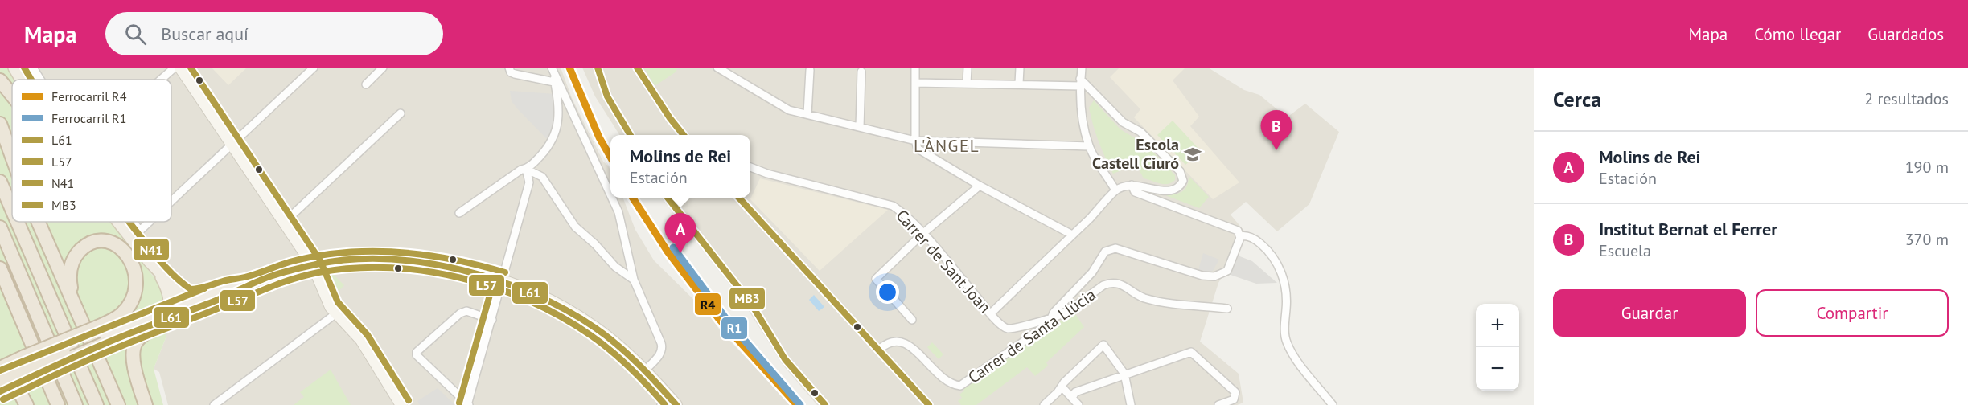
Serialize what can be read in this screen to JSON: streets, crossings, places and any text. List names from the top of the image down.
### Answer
{
  "streets": {
    "street": ["Carrer de Sant Joan", "Carrer de Santa Llúcia"]
  },
  "crossings": [
    ["Carrer de Sant Joan", "Carrer de Santa Llúcia"]
  ],
  "districts": ["L'ÀNGEL"],
  "places": {
    "school or university": ["Escola Castell Ciuró"]
  },
  "lines": [
    "rail line R4",
    "transit line N41",
    "transit line MB3",
    "rail line R1",
    "transit line L61",
    "transit line L57"
  ],
  "legend": [
    "Ferrocarril R4",
    "Ferrocarril R1",
    "L61",
    "L57",
    "N41",
    "MB3"
  ],
  "page": {
    "header": "Mapa",
    "search": "Buscar aquí",
    "nav": ["Mapa", "Cómo llegar", "Guardados"],
    "heading": ["Cerca", "2 resultados"],
    "pins": ["B", "A"],
    "list": [
      {
        "mark": "A",
        "name": "Molins de Rei",
        "note": "Estación",
        "value": "190 m"
      },
      {
        "mark": "B",
        "name": "Institut Bernat el Ferrer",
        "note": "Escuela",
        "value": "370 m"
      }
    ],
    "popup": ["Molins de Rei", "Estación"],
    "buttons": ["Guardar", "Compartir"],
    "map_buttons": ["+", "−"]
  }
}
